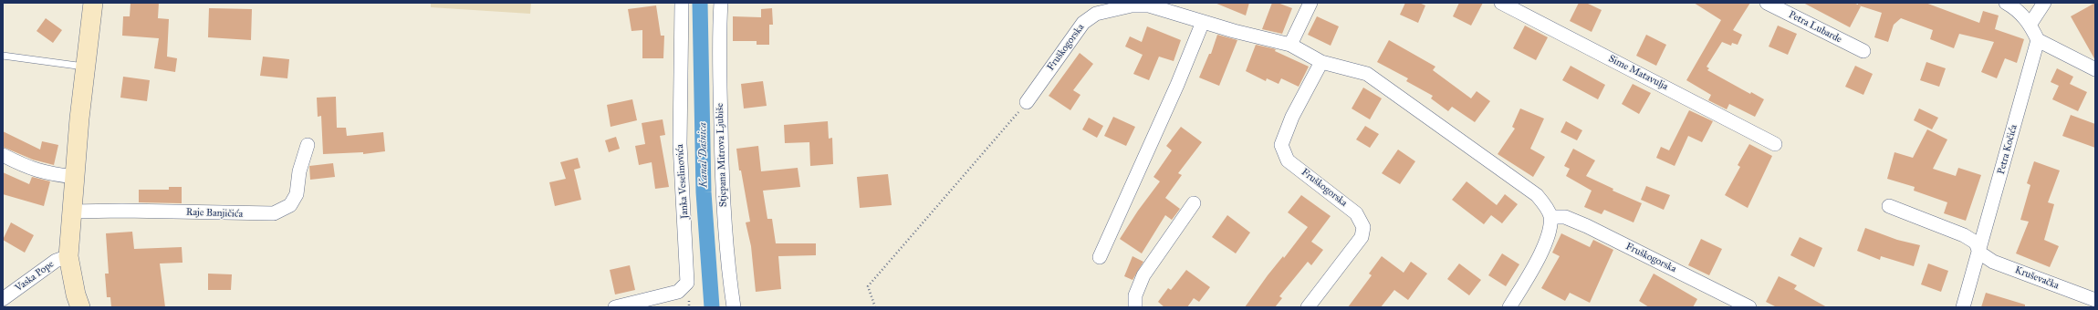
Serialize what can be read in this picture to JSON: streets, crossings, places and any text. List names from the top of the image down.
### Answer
{
  "streets": {
    "street": [
      "Petra Lubarde",
      "Fruškogorska",
      "Sime Matavulja",
      "Petra Kočića",
      "Stjepana Mitrova Ljubiše",
      "Janka Veselinovića",
      "Raje Banjičića",
      "Vaska Pope",
      "Kruševačka"
    ]
  },
  "crossings": [
    ["Petra Kočića", "Kruševačka"]
  ],
  "water": ["Kanal Dašnica"]
}
